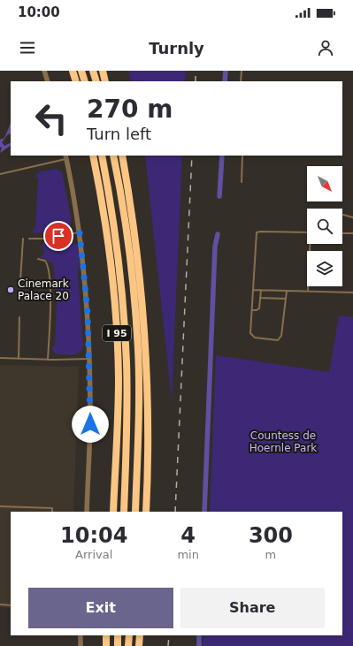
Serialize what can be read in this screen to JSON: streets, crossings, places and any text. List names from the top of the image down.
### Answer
{
  "streets": {
    "highway": ["I 95"]
  },
  "parks": ["Countess de Hoernle Park"],
  "places": ["Cinemark Palace 20"],
  "north": "bottom right",
  "page": {
    "status": "10:00",
    "header": "Turnly",
    "turn": ["270 m", "Turn left"],
    "eta": [
      "10:04",
      "Arrival",
      "4",
      "min",
      "300",
      "m"
    ],
    "buttons": ["Exit", "Share"]
  }
}
